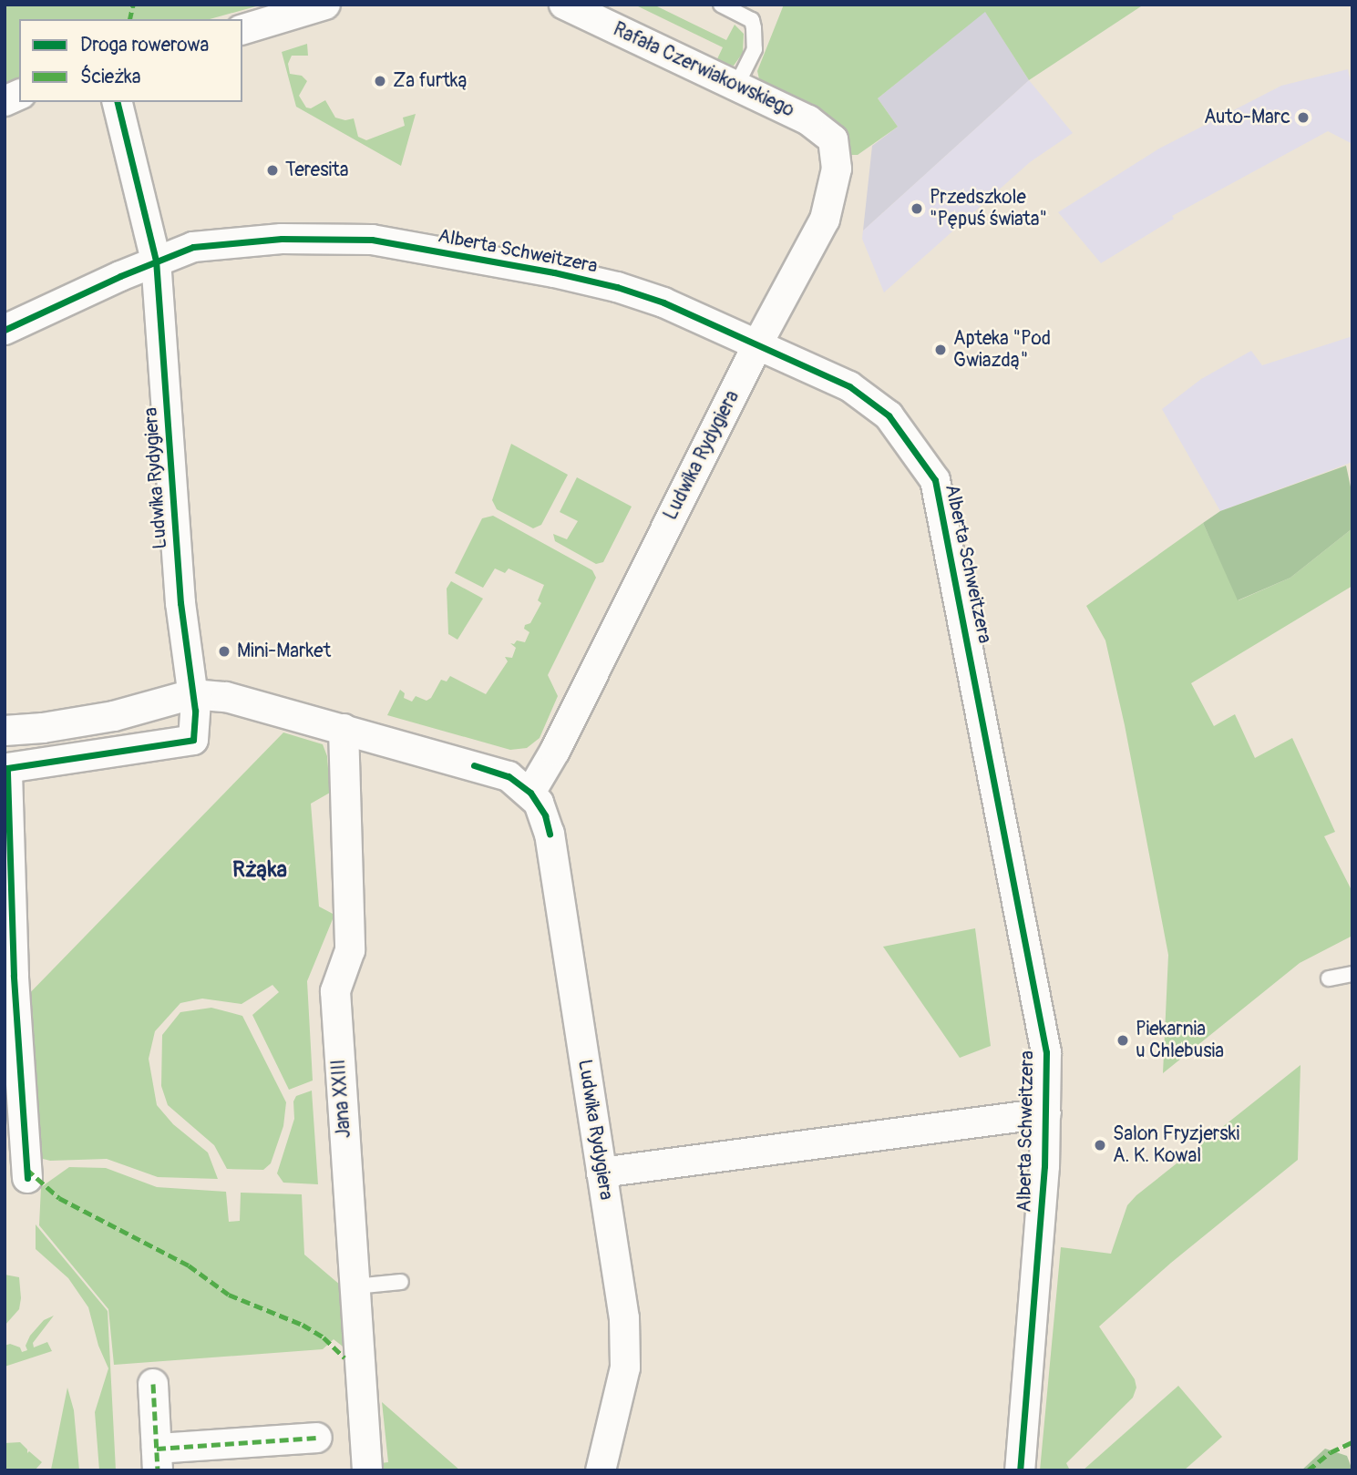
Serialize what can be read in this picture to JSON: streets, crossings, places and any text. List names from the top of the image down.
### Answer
{
  "streets": {
    "street": [
      "Rafała Czerwiakowskiego",
      "Alberta Schweitzera",
      "Ludwika Rydygiera",
      "Jana XXIII"
    ]
  },
  "crossings": [
    ["Rafała Czerwiakowskiego", "Ludwika Rydygiera"],
    ["Alberta Schweitzera", "Ludwika Rydygiera"],
    ["Ludwika Rydygiera", "Jana XXIII"]
  ],
  "districts": ["Rżąka"],
  "places": [
    "Za furtką",
    "Auto-Marc",
    "Teresita",
    "Przedszkole \"Pępuś świata\"",
    "Apteka \"Pod Gwiazdą\"",
    "Mini-Market",
    "Piekarnia u Chlebusia",
    "Salon Fryzjerski A. K. Kowal"
  ],
  "legend": ["Droga rowerowa", "Ścieżka"]
}
